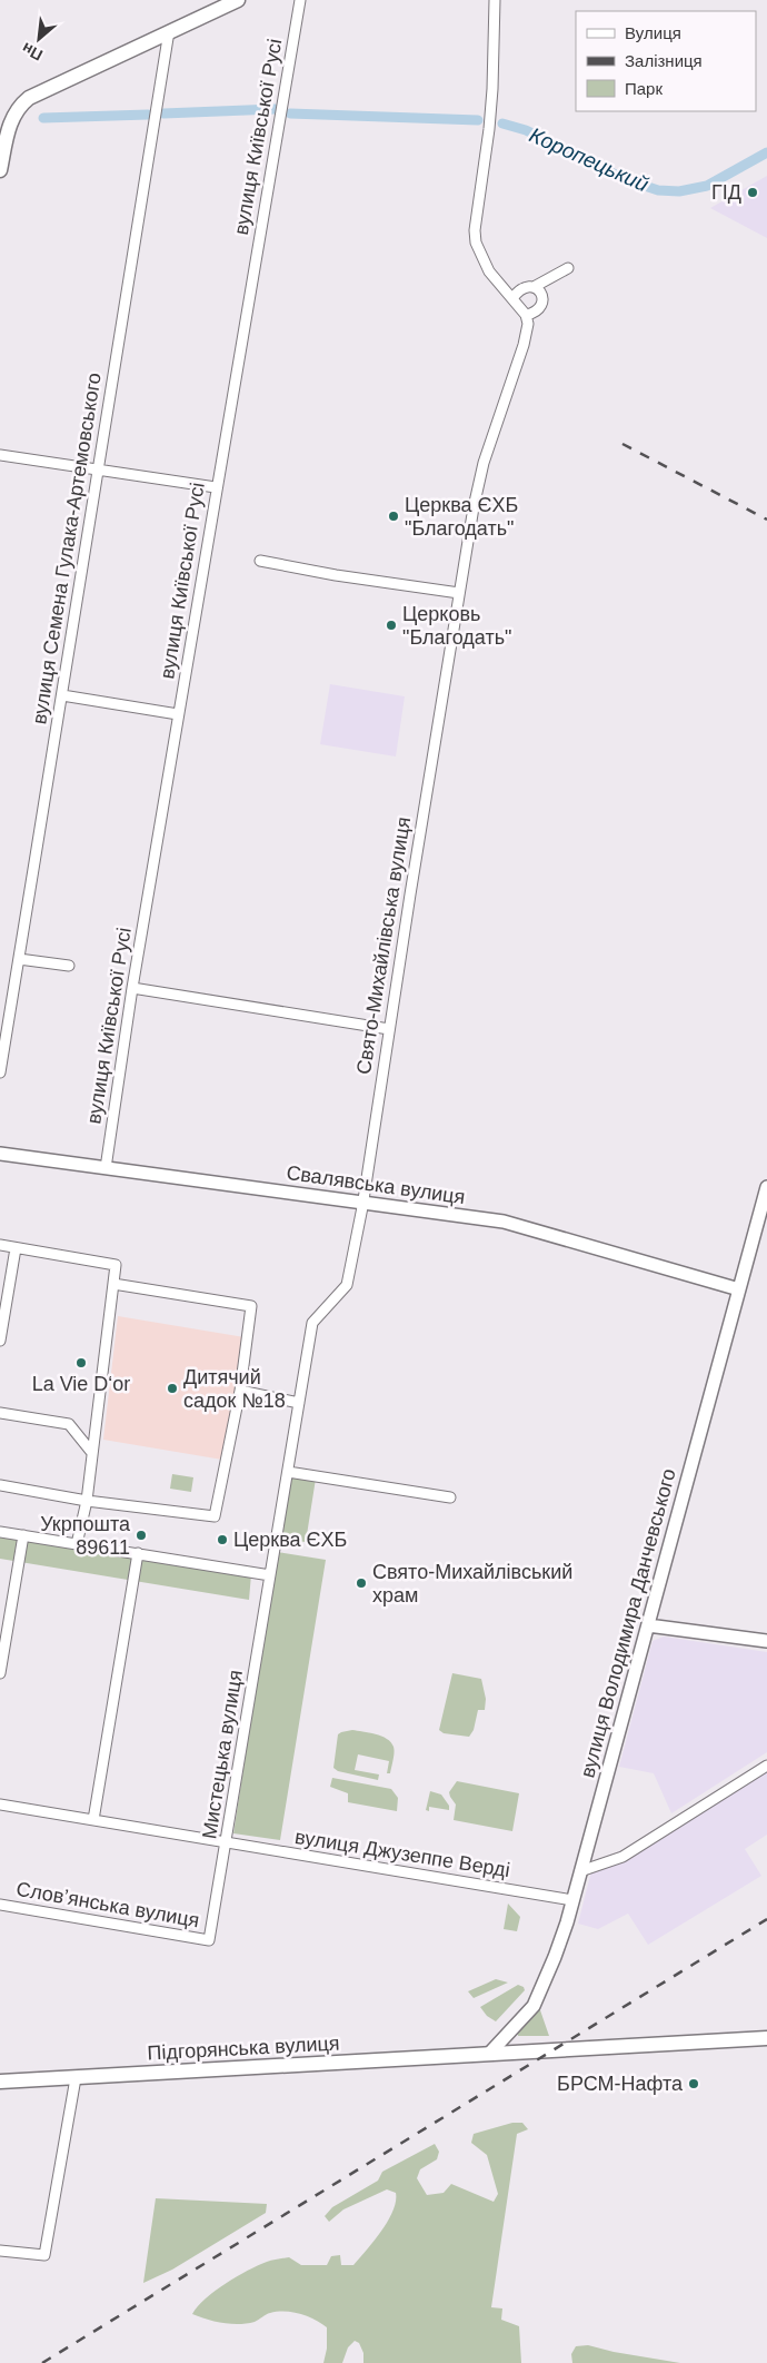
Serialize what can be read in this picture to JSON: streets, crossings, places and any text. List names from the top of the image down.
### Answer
{
  "streets": {
    "main road": ["Підгорянська вулиця"],
    "street": [
      "вулиця Київської Русі",
      "вулиця Семена Гулака-Артемовського",
      "Свято-Михайлівська вулиця",
      "Свалявська вулиця",
      "вулиця Володимира Данчевського",
      "Мистецька вулиця",
      "вулиця Джузеппе Верді",
      "Словʼянська вулиця"
    ]
  },
  "crossings": [
    ["вулиця Київської Русі", "Свалявська вулиця"],
    ["Свято-Михайлівська вулиця", "Свалявська вулиця"],
    ["Свято-Михайлівська вулиця", "Мистецька вулиця"],
    ["Свалявська вулиця", "вулиця Володимира Данчевського"],
    ["вулиця Володимира Данчевського", "вулиця Джузеппе Верді"],
    ["вулиця Володимира Данчевського", "Підгорянська вулиця"],
    ["Мистецька вулиця", "вулиця Джузеппе Верді"],
    ["Мистецька вулиця", "Словʼянська вулиця"]
  ],
  "water": ["Коропецький"],
  "places": [
    "ГІД",
    "Церква ЄХБ \"Благодать\"",
    "Церковь \"Благодать\"",
    "La Vie D‘or",
    "Дитячий садок №18",
    "Укрпошта 89611",
    "Церква ЄХБ",
    "Свято-Михайлівський храм",
    "БРСМ-Нафта"
  ],
  "legend": ["Вулиця", "Залізниця", "Парк"],
  "north": "bottom left"
}
